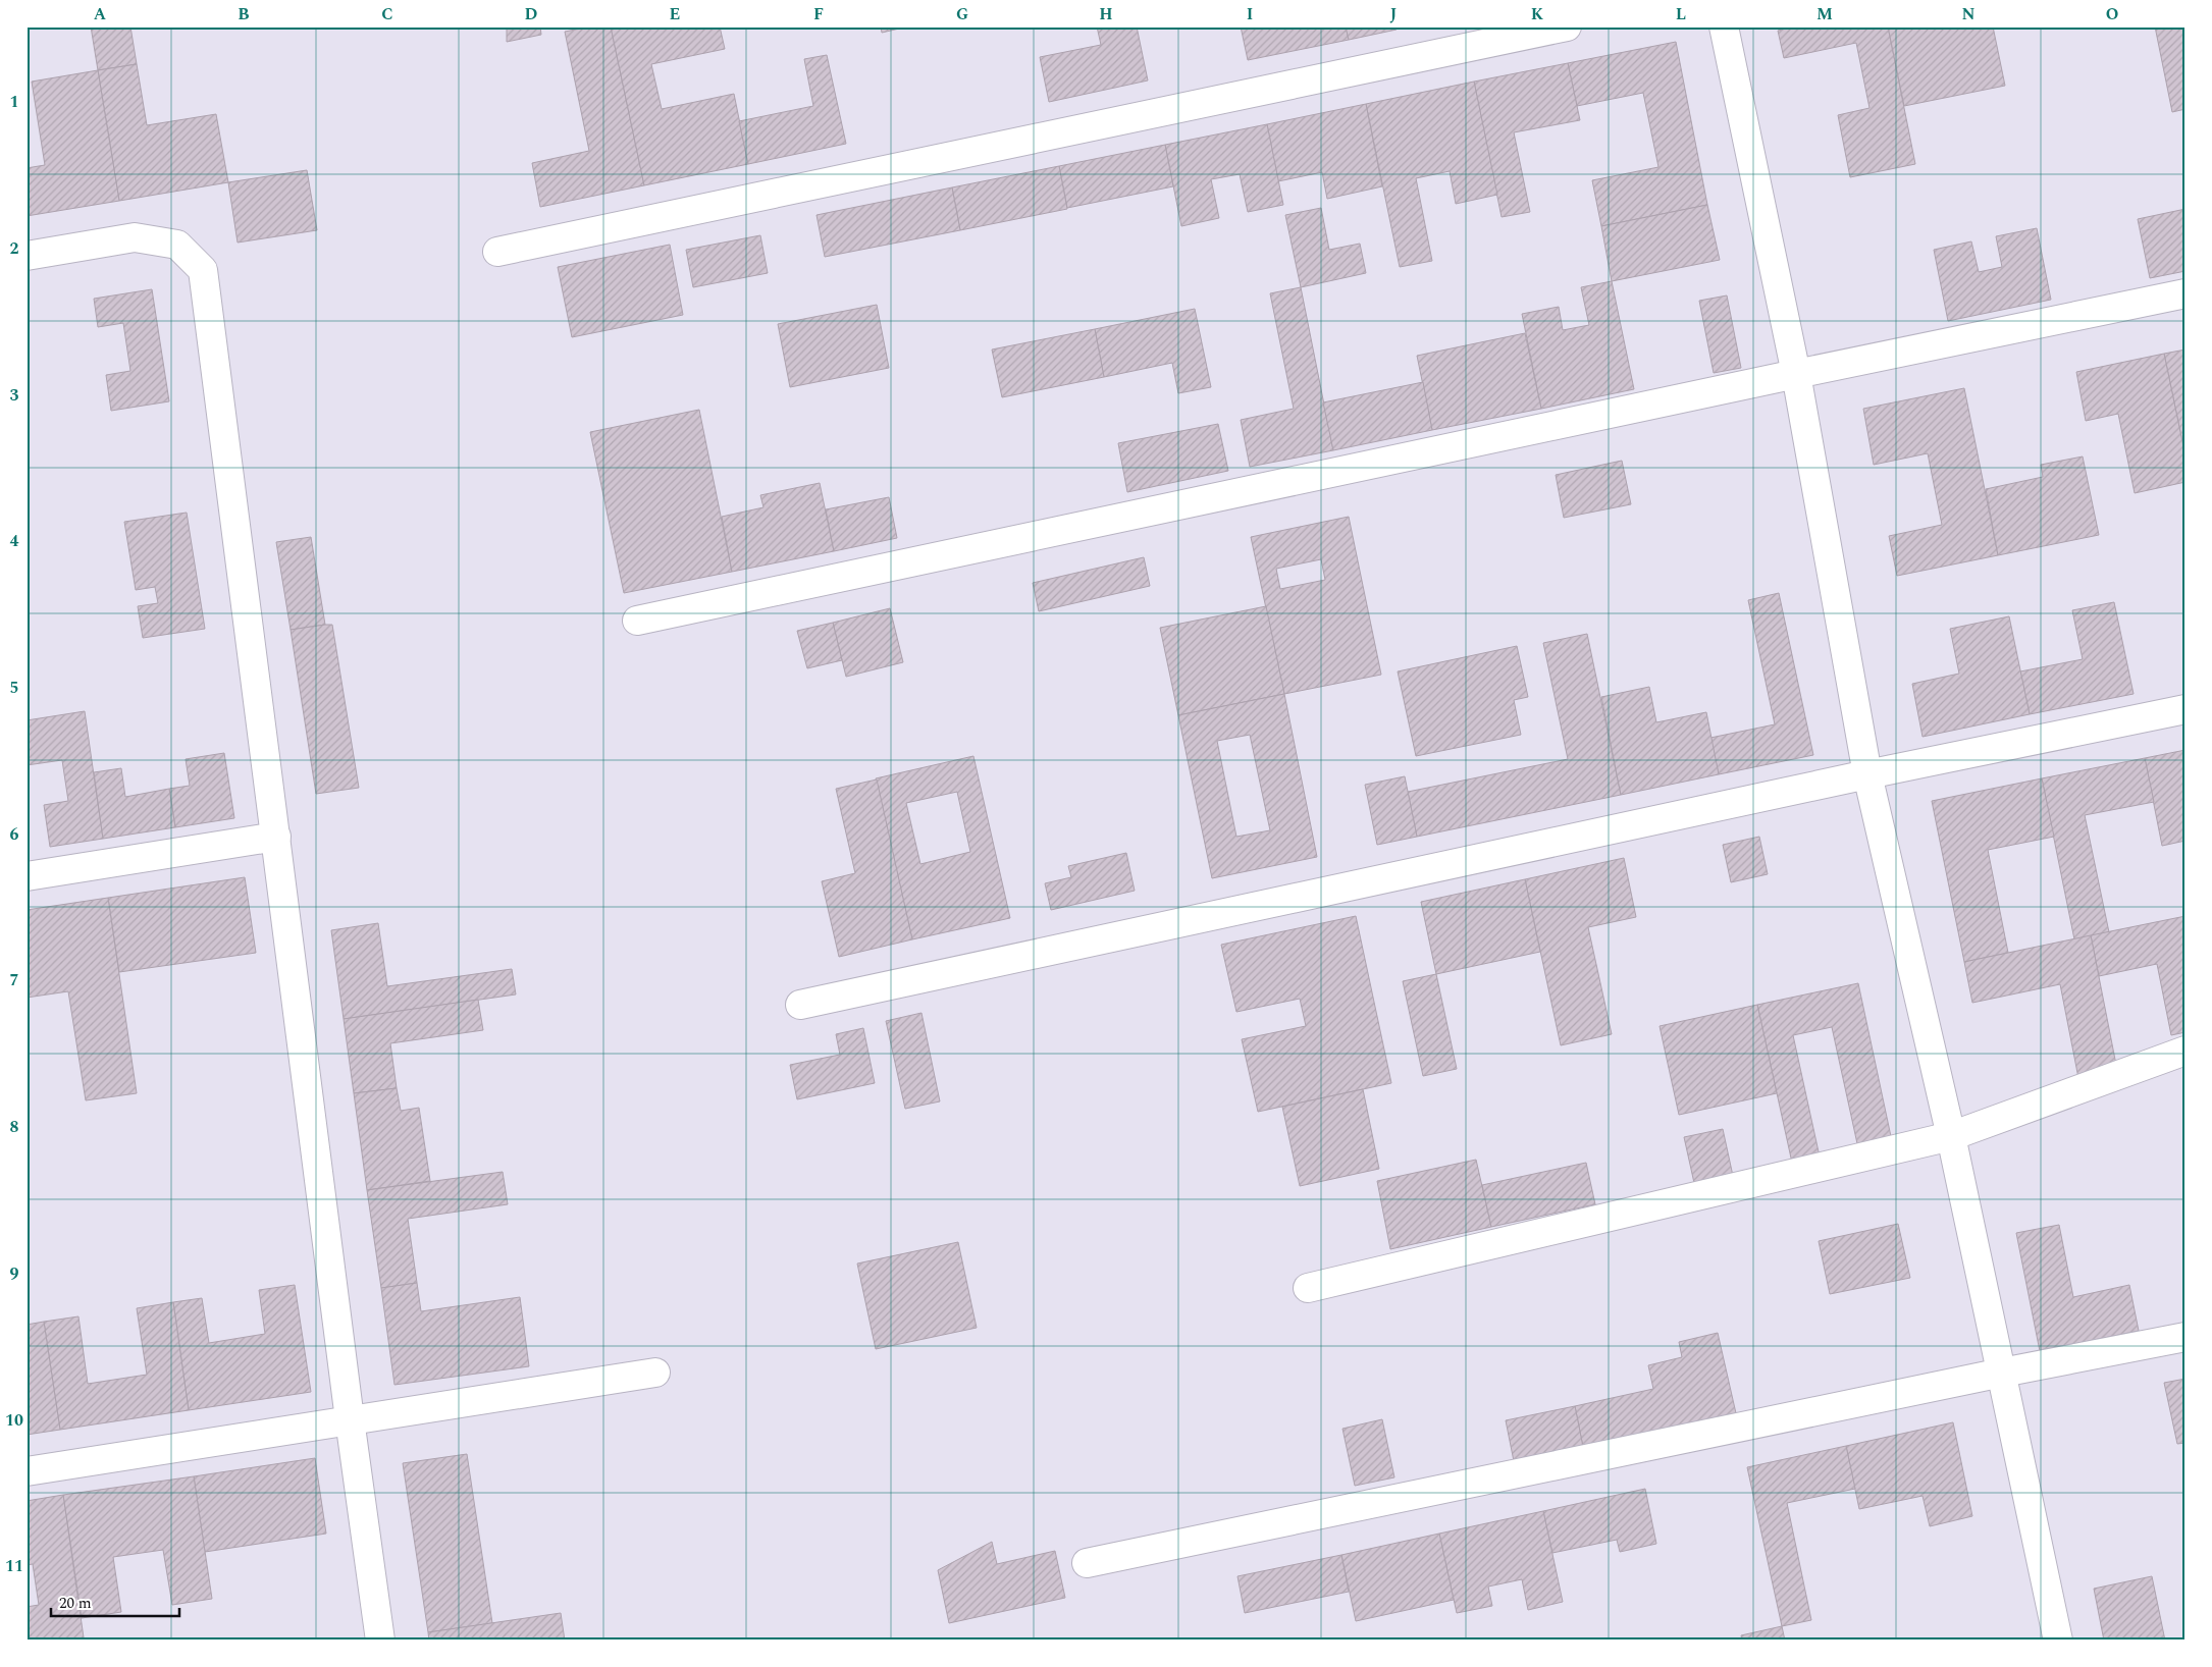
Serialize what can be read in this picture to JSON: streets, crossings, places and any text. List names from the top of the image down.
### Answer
{
  "scale_bar": "20 m",
  "grid": {
    "columns": [
      "A",
      "B",
      "C",
      "D",
      "E",
      "F",
      "G",
      "H",
      "I",
      "J",
      "K",
      "L",
      "M",
      "N",
      "O"
    ],
    "rows": [
      "1",
      "2",
      "3",
      "4",
      "5",
      "6",
      "7",
      "8",
      "9",
      "10",
      "11"
    ]
  }
}
